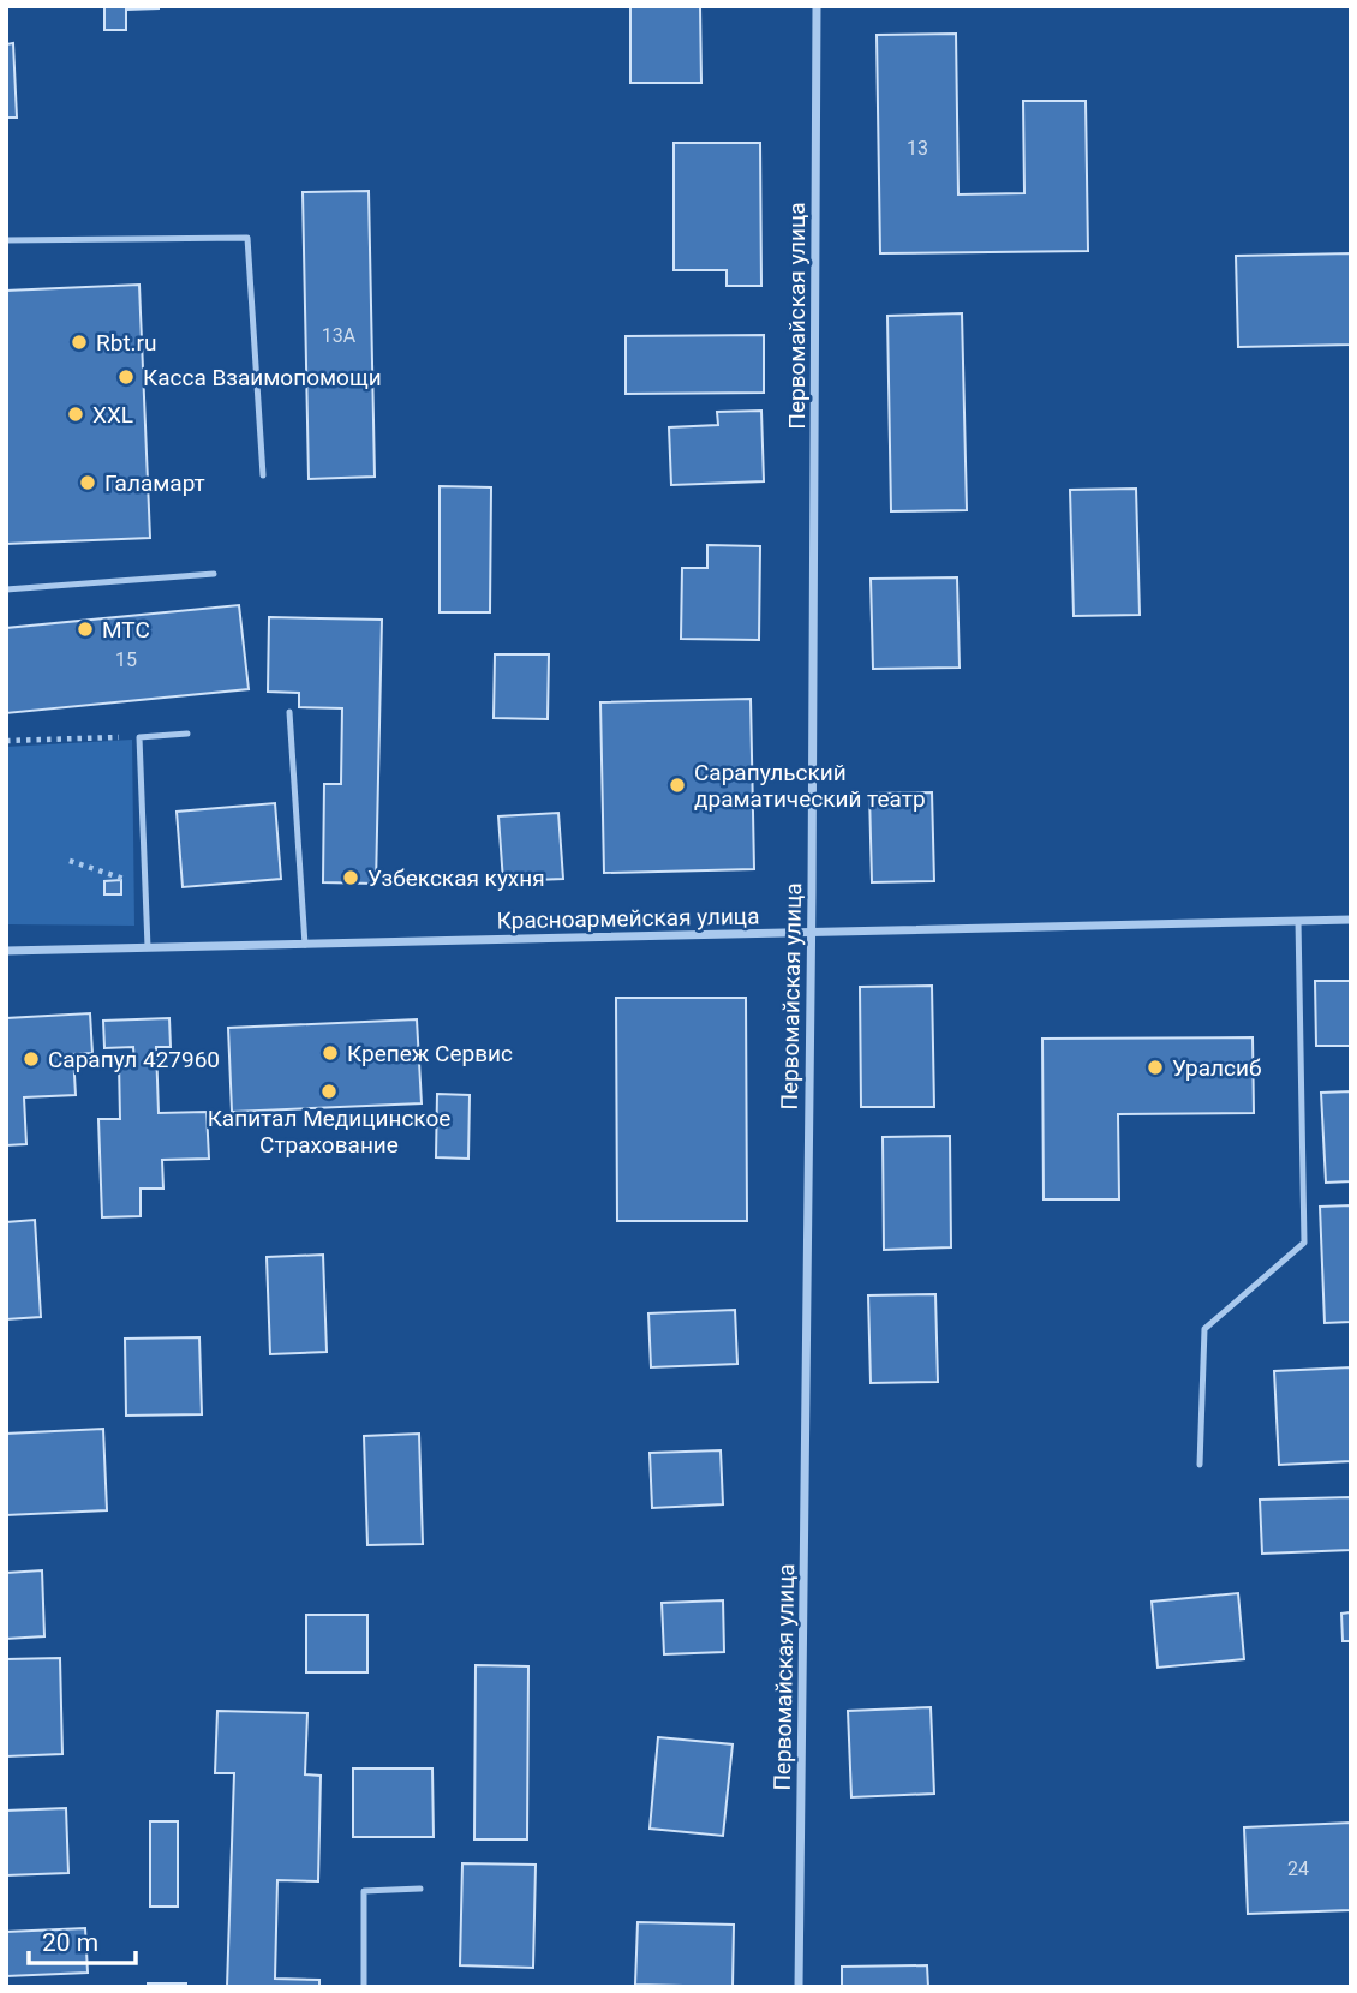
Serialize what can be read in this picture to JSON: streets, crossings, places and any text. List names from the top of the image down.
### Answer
{
  "streets": {
    "street": ["Первомайская улица", "Красноармейская улица"]
  },
  "crossings": [
    ["Первомайская улица", "Красноармейская улица"]
  ],
  "places": [
    "Rbt.ru",
    "Касса Взаимопомощи",
    "XXL",
    "Галамарт",
    "МТС",
    "Сарапульский драматический театр",
    "Узбекская кухня",
    "Крепеж Сервис",
    "Сарапул 427960",
    "Уралсиб",
    "Капитал Медицинское Страхование"
  ],
  "house_numbers": [
    "13",
    "13А",
    "15",
    "24"
  ],
  "scale_bar": "20 m"
}
